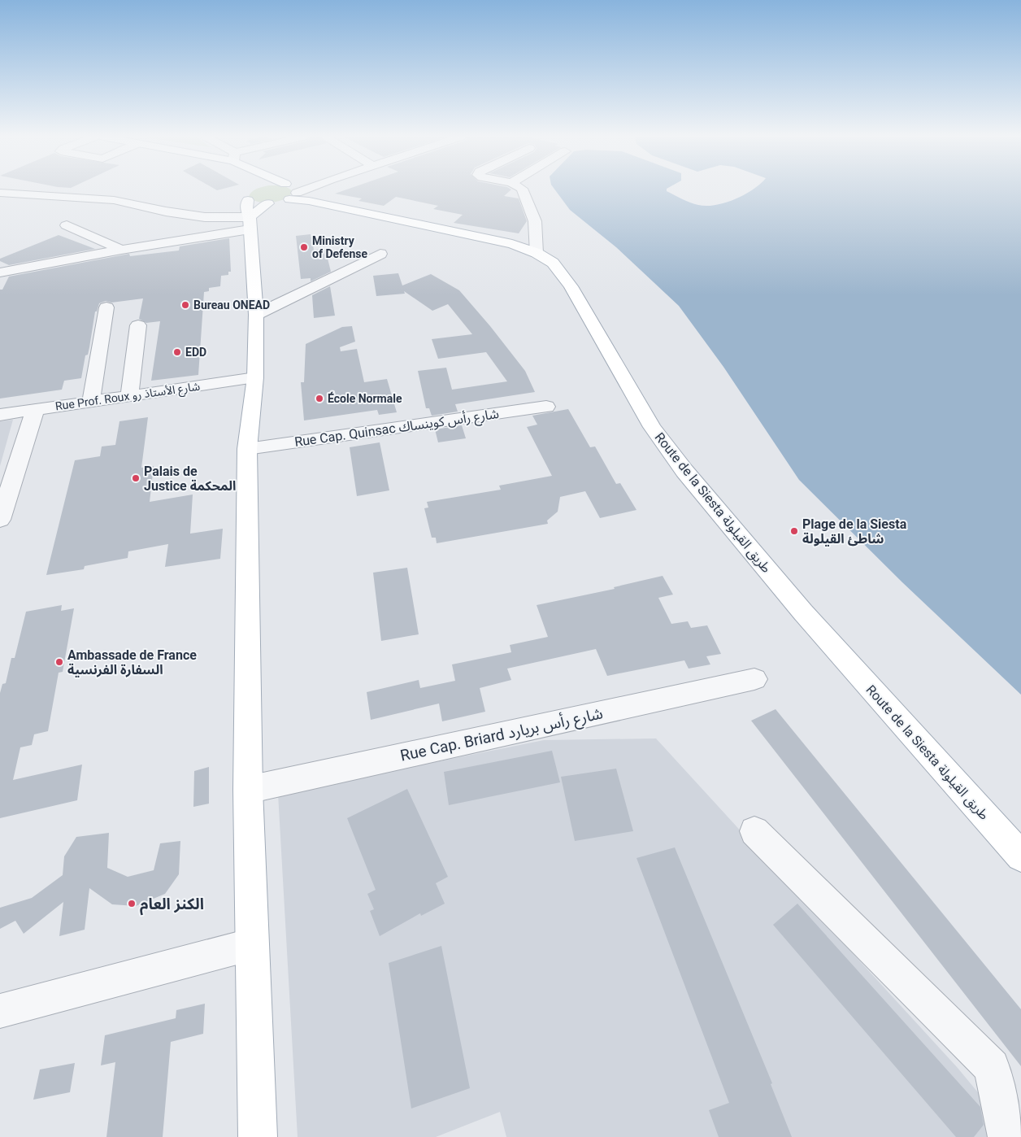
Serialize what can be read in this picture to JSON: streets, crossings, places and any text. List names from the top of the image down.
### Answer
{
  "streets": {
    "main road": ["Route de la Siesta طريق القيلولة"],
    "street": ["Rue Prof. Roux شارع الأستاذ رو", "Rue Cap. Quinsac شارع رأس كوينساك", "Rue Cap. Briard شارع رأس بريارد"]
  },
  "places": [
    "Ministry of Defense",
    "Bureau ONEAD",
    "EDD",
    "École Normale",
    "Palais de Justice المحكمة",
    "Plage de la Siesta شاطئ القيلولة",
    "Ambassade de France السفارة الفرنسية",
    "الكنز العام"
  ]
}
